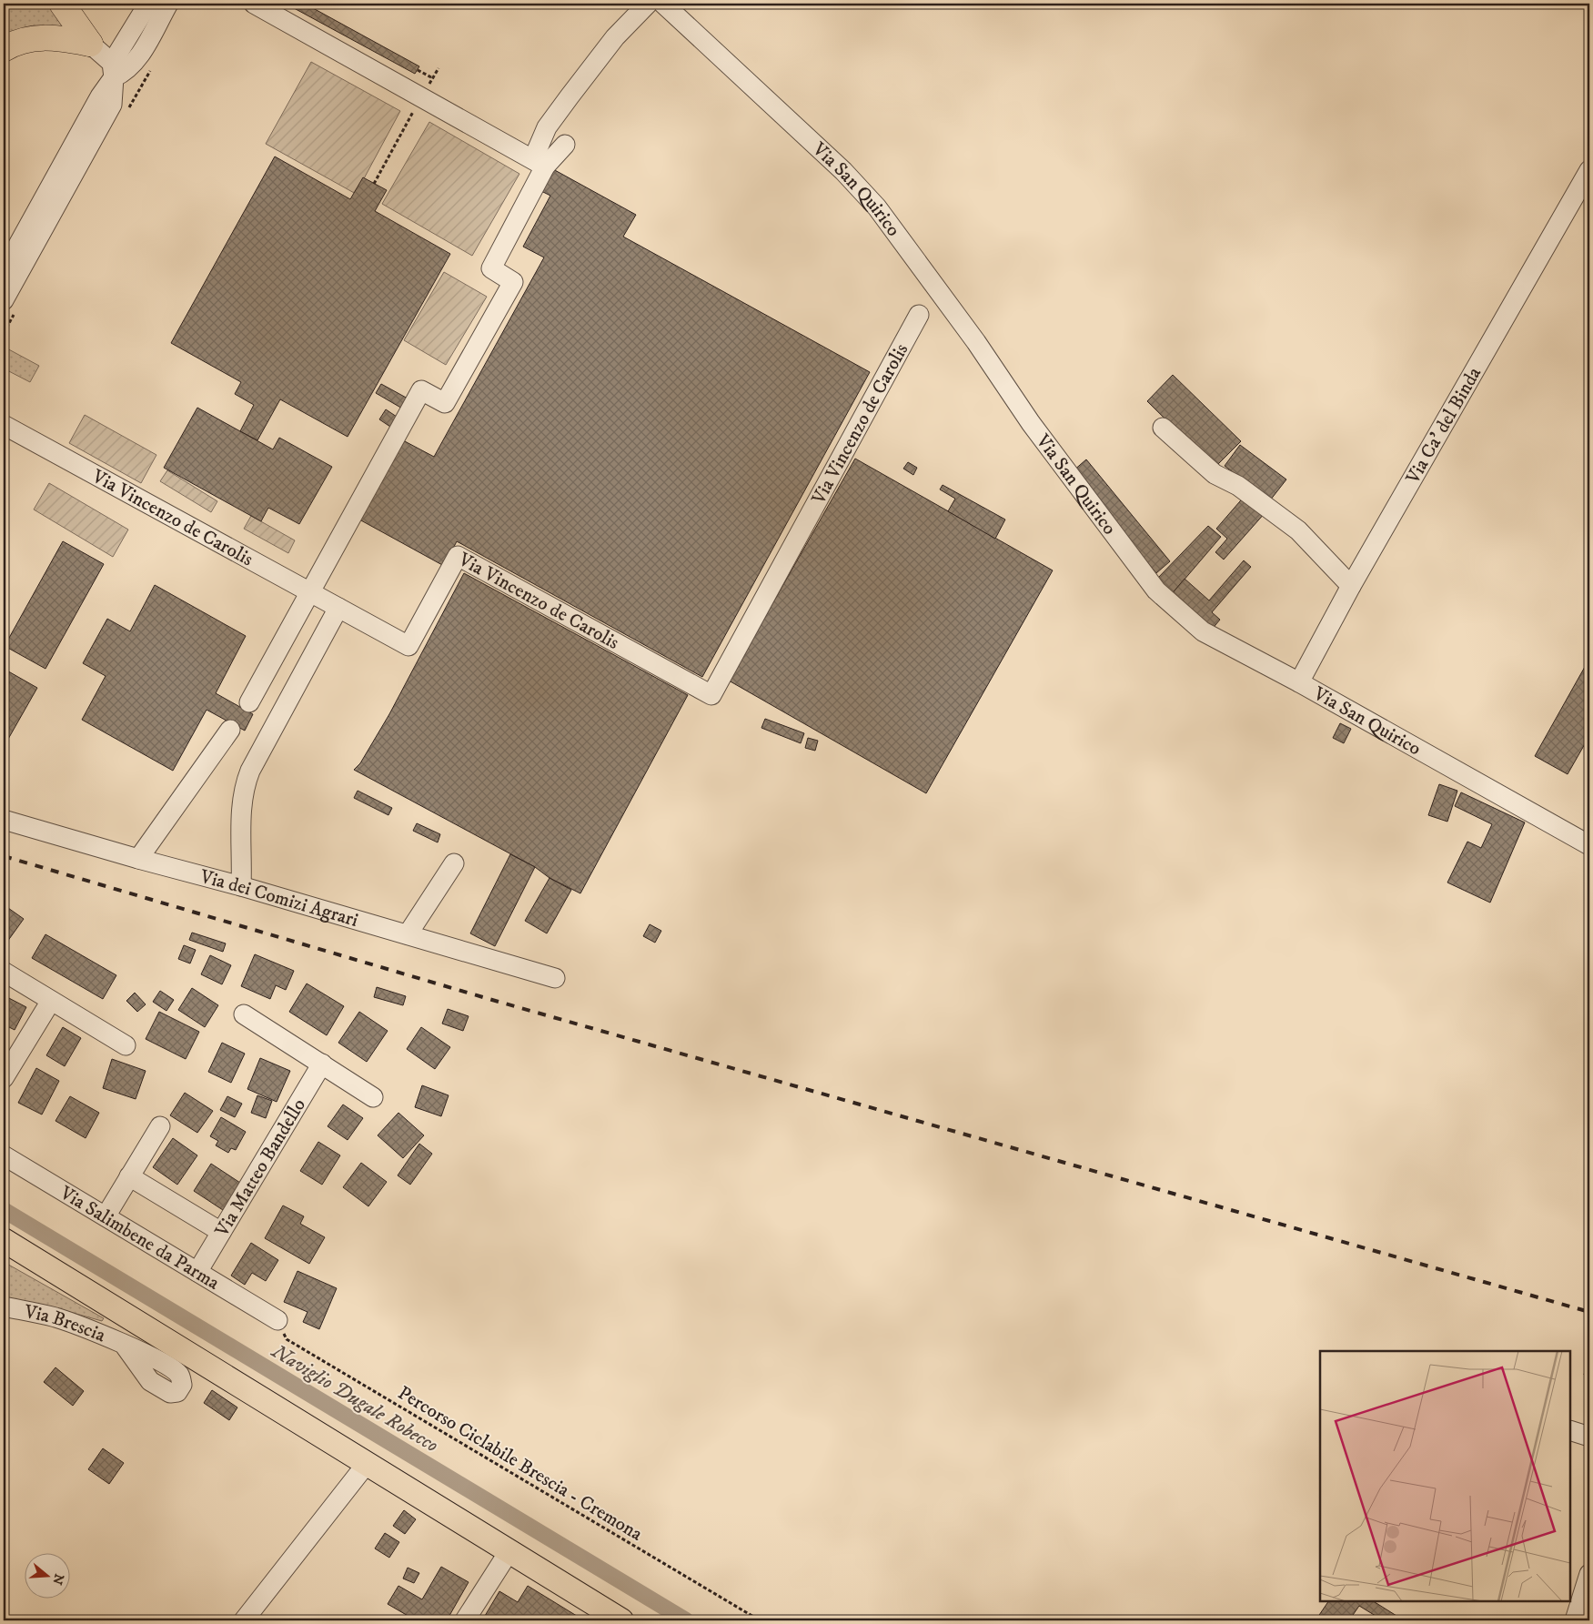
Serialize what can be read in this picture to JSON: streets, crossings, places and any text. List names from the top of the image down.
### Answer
{
  "streets": {
    "street": [
      "Via San Quirico",
      "Via Vincenzo de Carolis",
      "Via Ca' del Binda",
      "Via dei Comizi Agrari",
      "Via Matteo Bandello",
      "Via Salimbene da Parma",
      "Via Brescia"
    ],
    "path": ["Percorso Ciclabile Brescia - Cremona"]
  },
  "crossings": [
    ["Via San Quirico", "Via Ca' del Binda"],
    ["Via Matteo Bandello", "Via Salimbene da Parma"],
    ["Via Salimbene da Parma", "Percorso Ciclabile Brescia - Cremona"]
  ],
  "water": ["Naviglio Dugale Robecco"],
  "north": "right"
}
